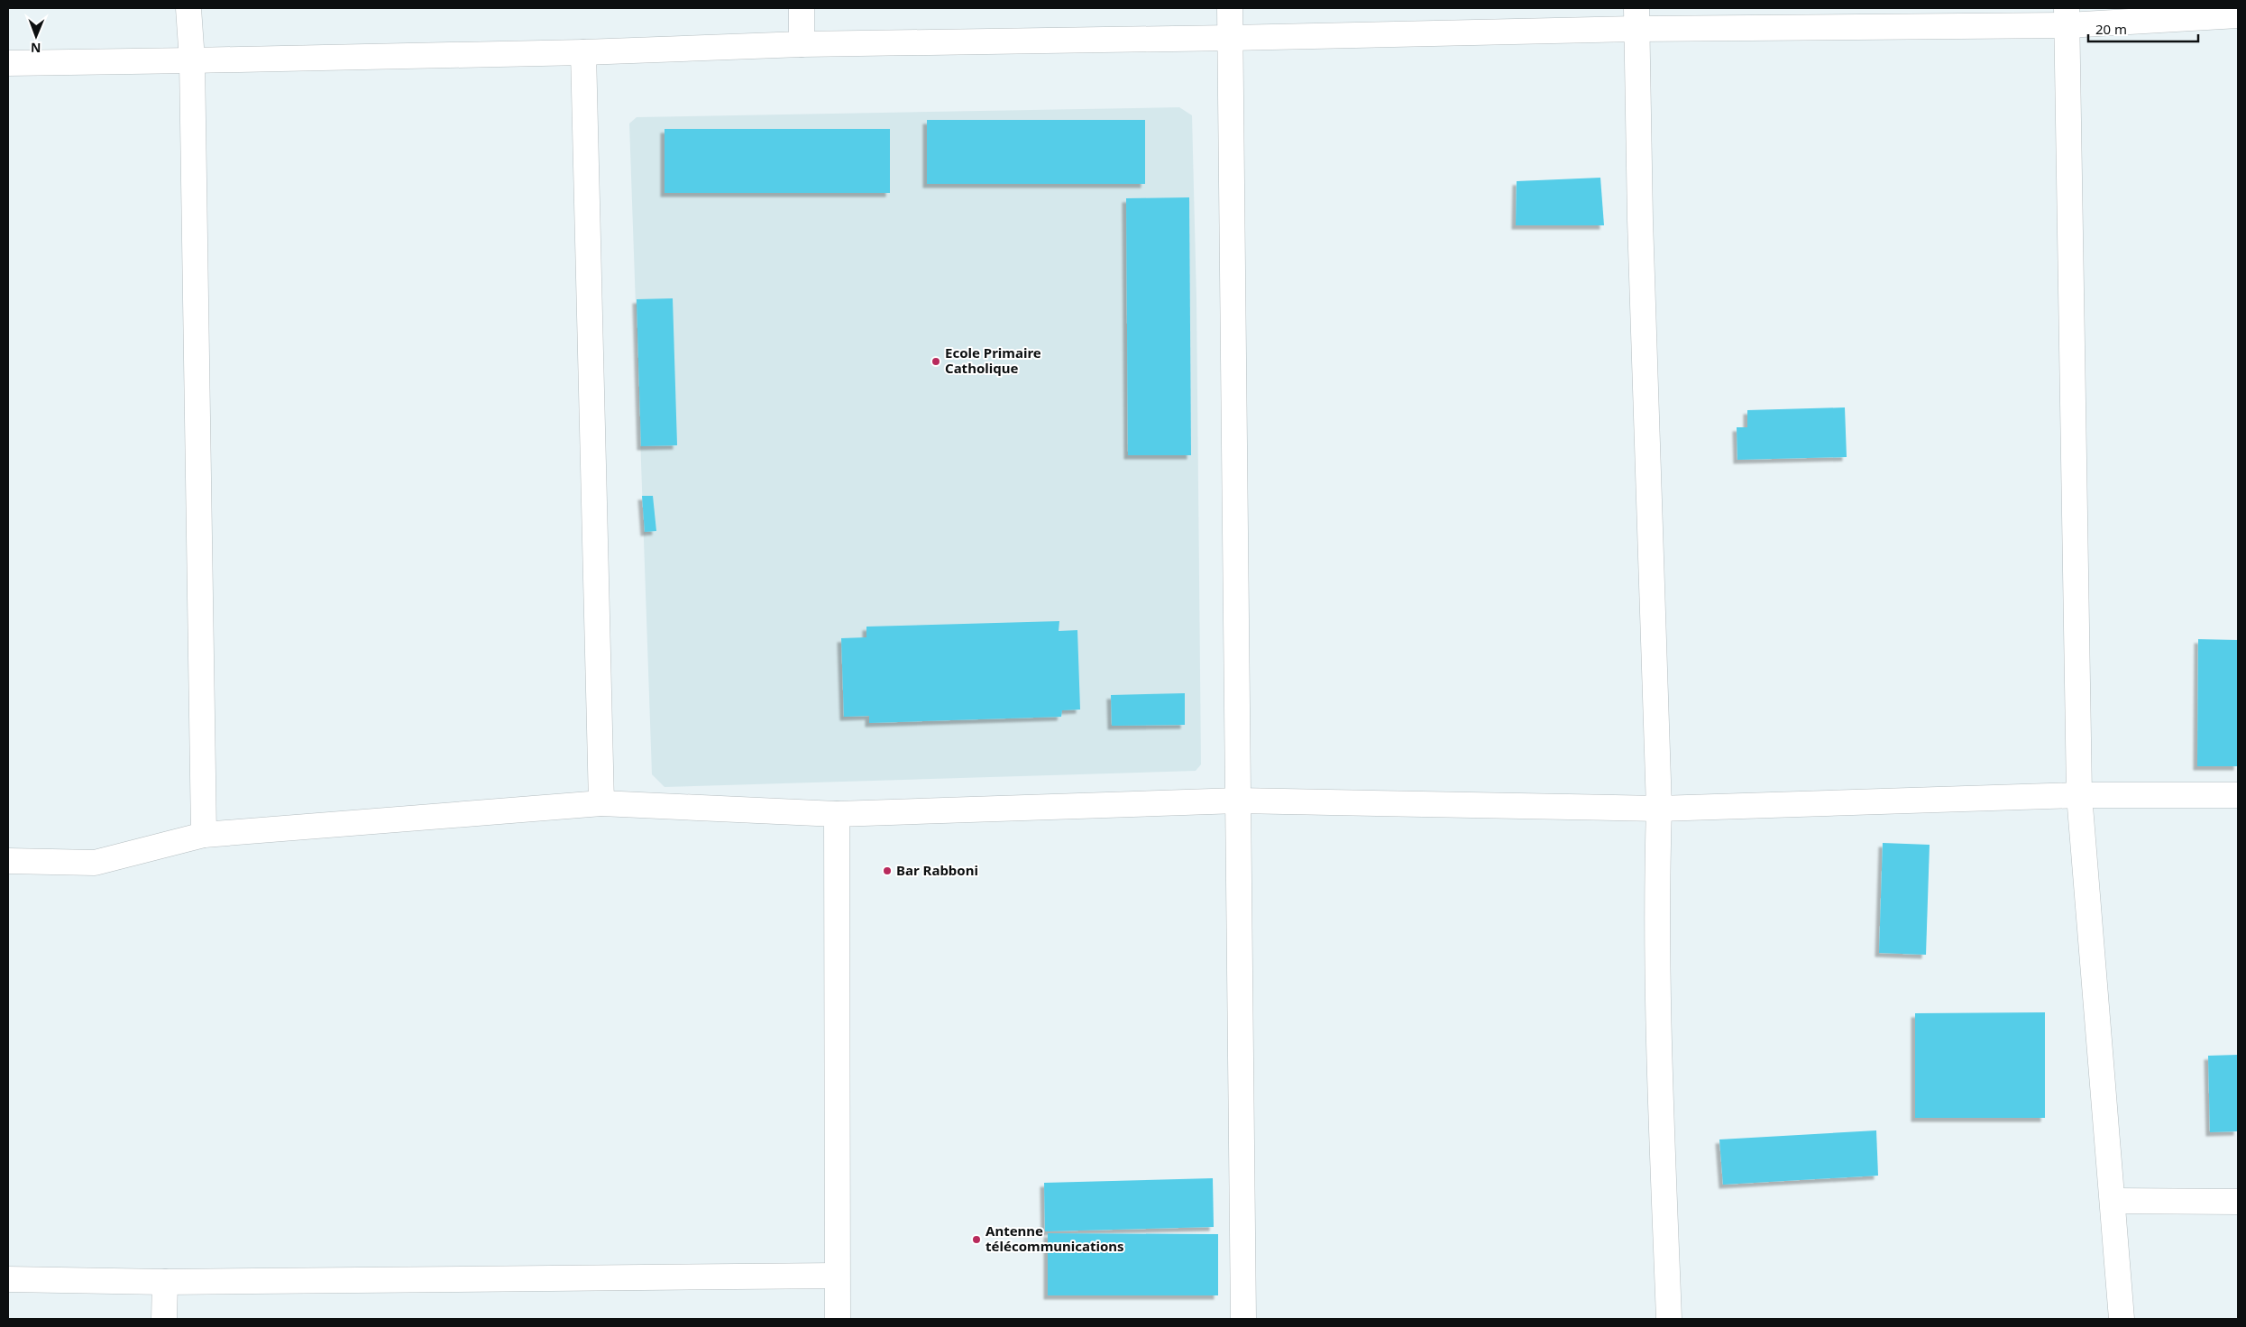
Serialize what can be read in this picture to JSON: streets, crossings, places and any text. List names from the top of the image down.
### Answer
{
  "places": ["Ecole Primaire Catholique", "Bar Rabboni", "Antenne télécommunications"],
  "scale_bar": "20 m",
  "north": "bottom"
}
